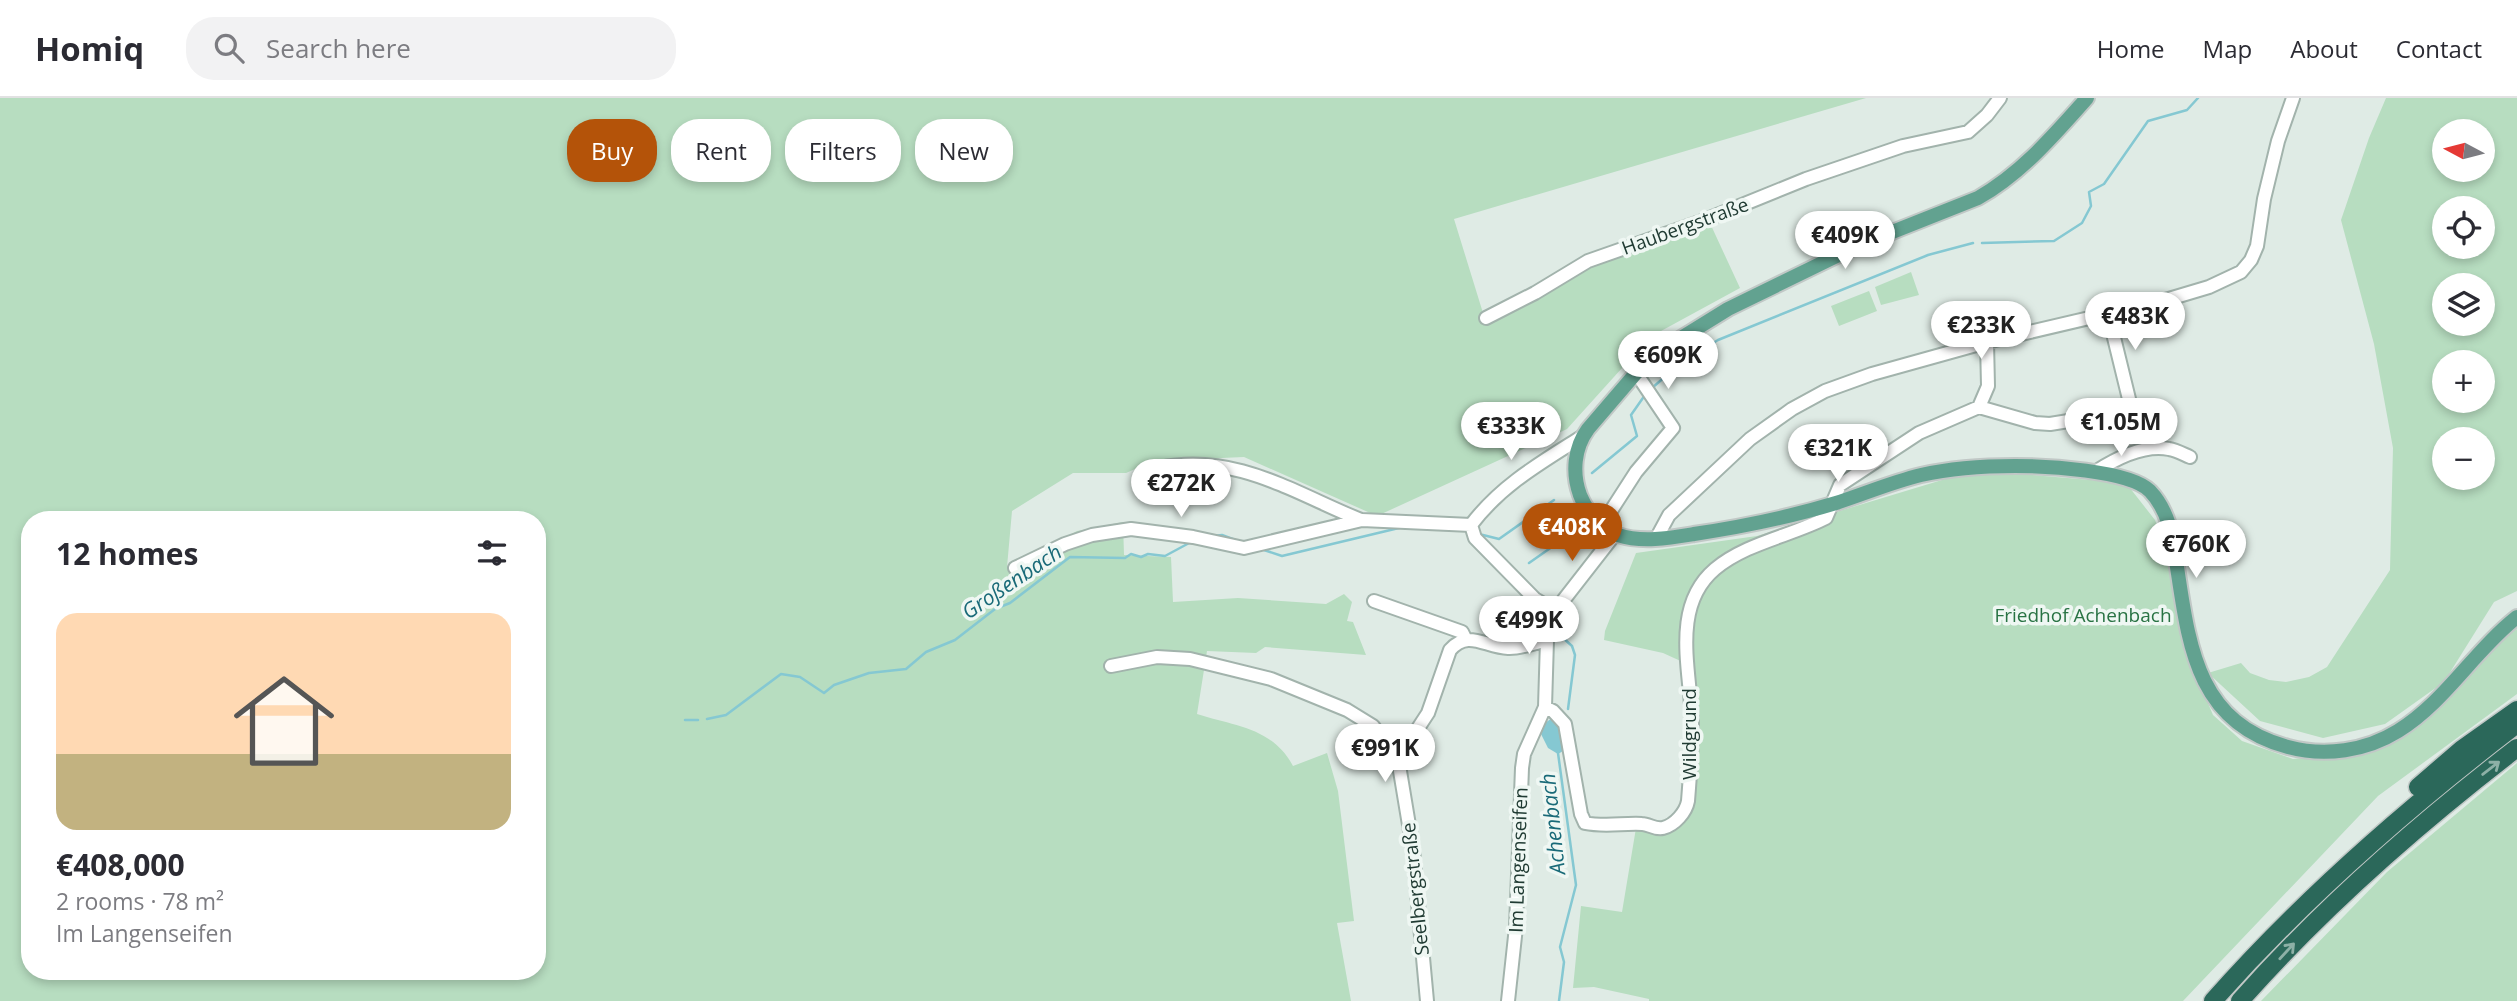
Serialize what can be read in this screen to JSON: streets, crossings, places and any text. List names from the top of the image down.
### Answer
{
  "streets": {
    "street": [
      "Haubergstraße",
      "Wildgrund",
      "Im Langenseifen",
      "Seelbergstraße"
    ]
  },
  "crossings": [
    ["Wildgrund", "Im Langenseifen"]
  ],
  "water": ["Großenbach", "Achenbach"],
  "parks": ["Friedhof Achenbach"],
  "north": "left",
  "page": {
    "header": "Homiq",
    "search": "Search here",
    "nav": [
      "Home",
      "Map",
      "About",
      "Contact"
    ],
    "map_buttons": ["+", "−"],
    "chip": [
      "Buy",
      "Rent",
      "Filters",
      "New"
    ],
    "price": [
      "€409K",
      "€483K",
      "€233K",
      "€609K",
      "€1.05M",
      "€333K",
      "€321K",
      "€272K",
      "€408K",
      "€760K",
      "€499K",
      "€991K"
    ],
    "heading": "12 homes",
    "list": [
      {
        "name": "€408,000",
        "note": "2 rooms · 78 m² · Im Langenseifen"
      }
    ]
  }
}
